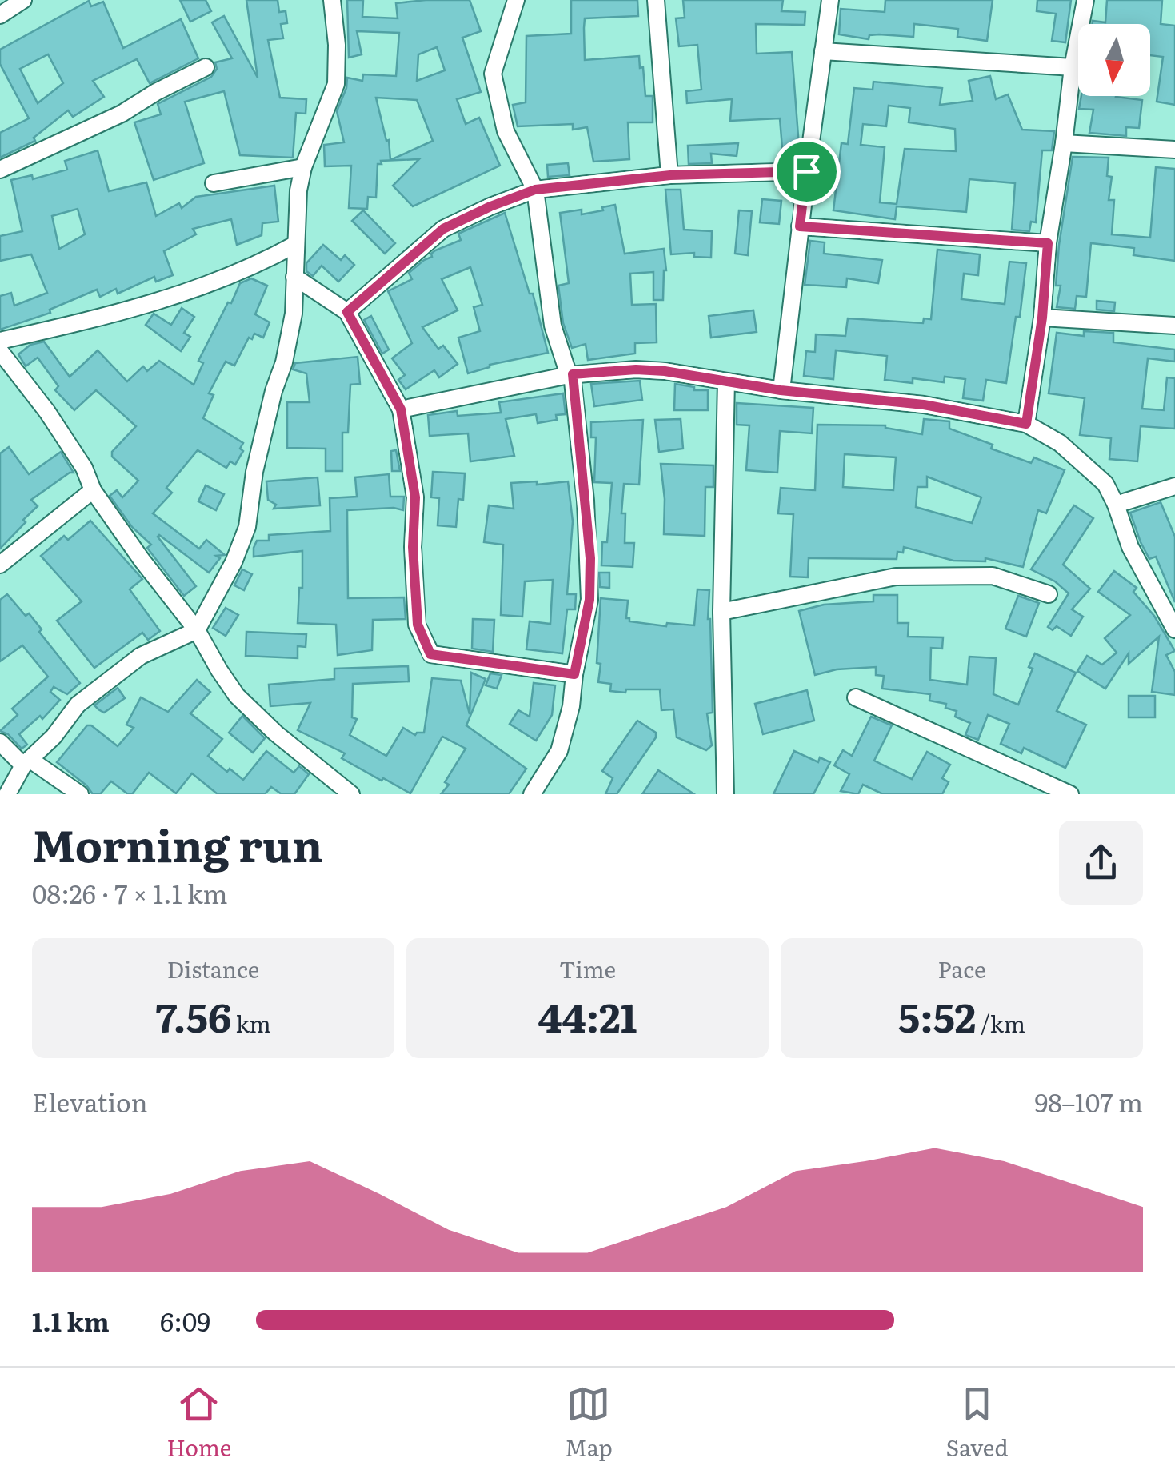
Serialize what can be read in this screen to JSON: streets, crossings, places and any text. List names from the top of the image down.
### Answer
{
  "north": "bottom",
  "page": {
    "heading": ["Morning run", "08:26 · 7 × 1.1 km"],
    "stats": [
      ["Distance", "7.56 km"],
      ["Time", "44:21"],
      ["Pace", "5:52 /km"]
    ],
    "chart": ["Elevation", "98–107 m"],
    "list": [
      {
        "name": "1.1 km",
        "note": "6:09"
      }
    ],
    "tabs": ["Home", "Map", "Saved"]
  }
}
